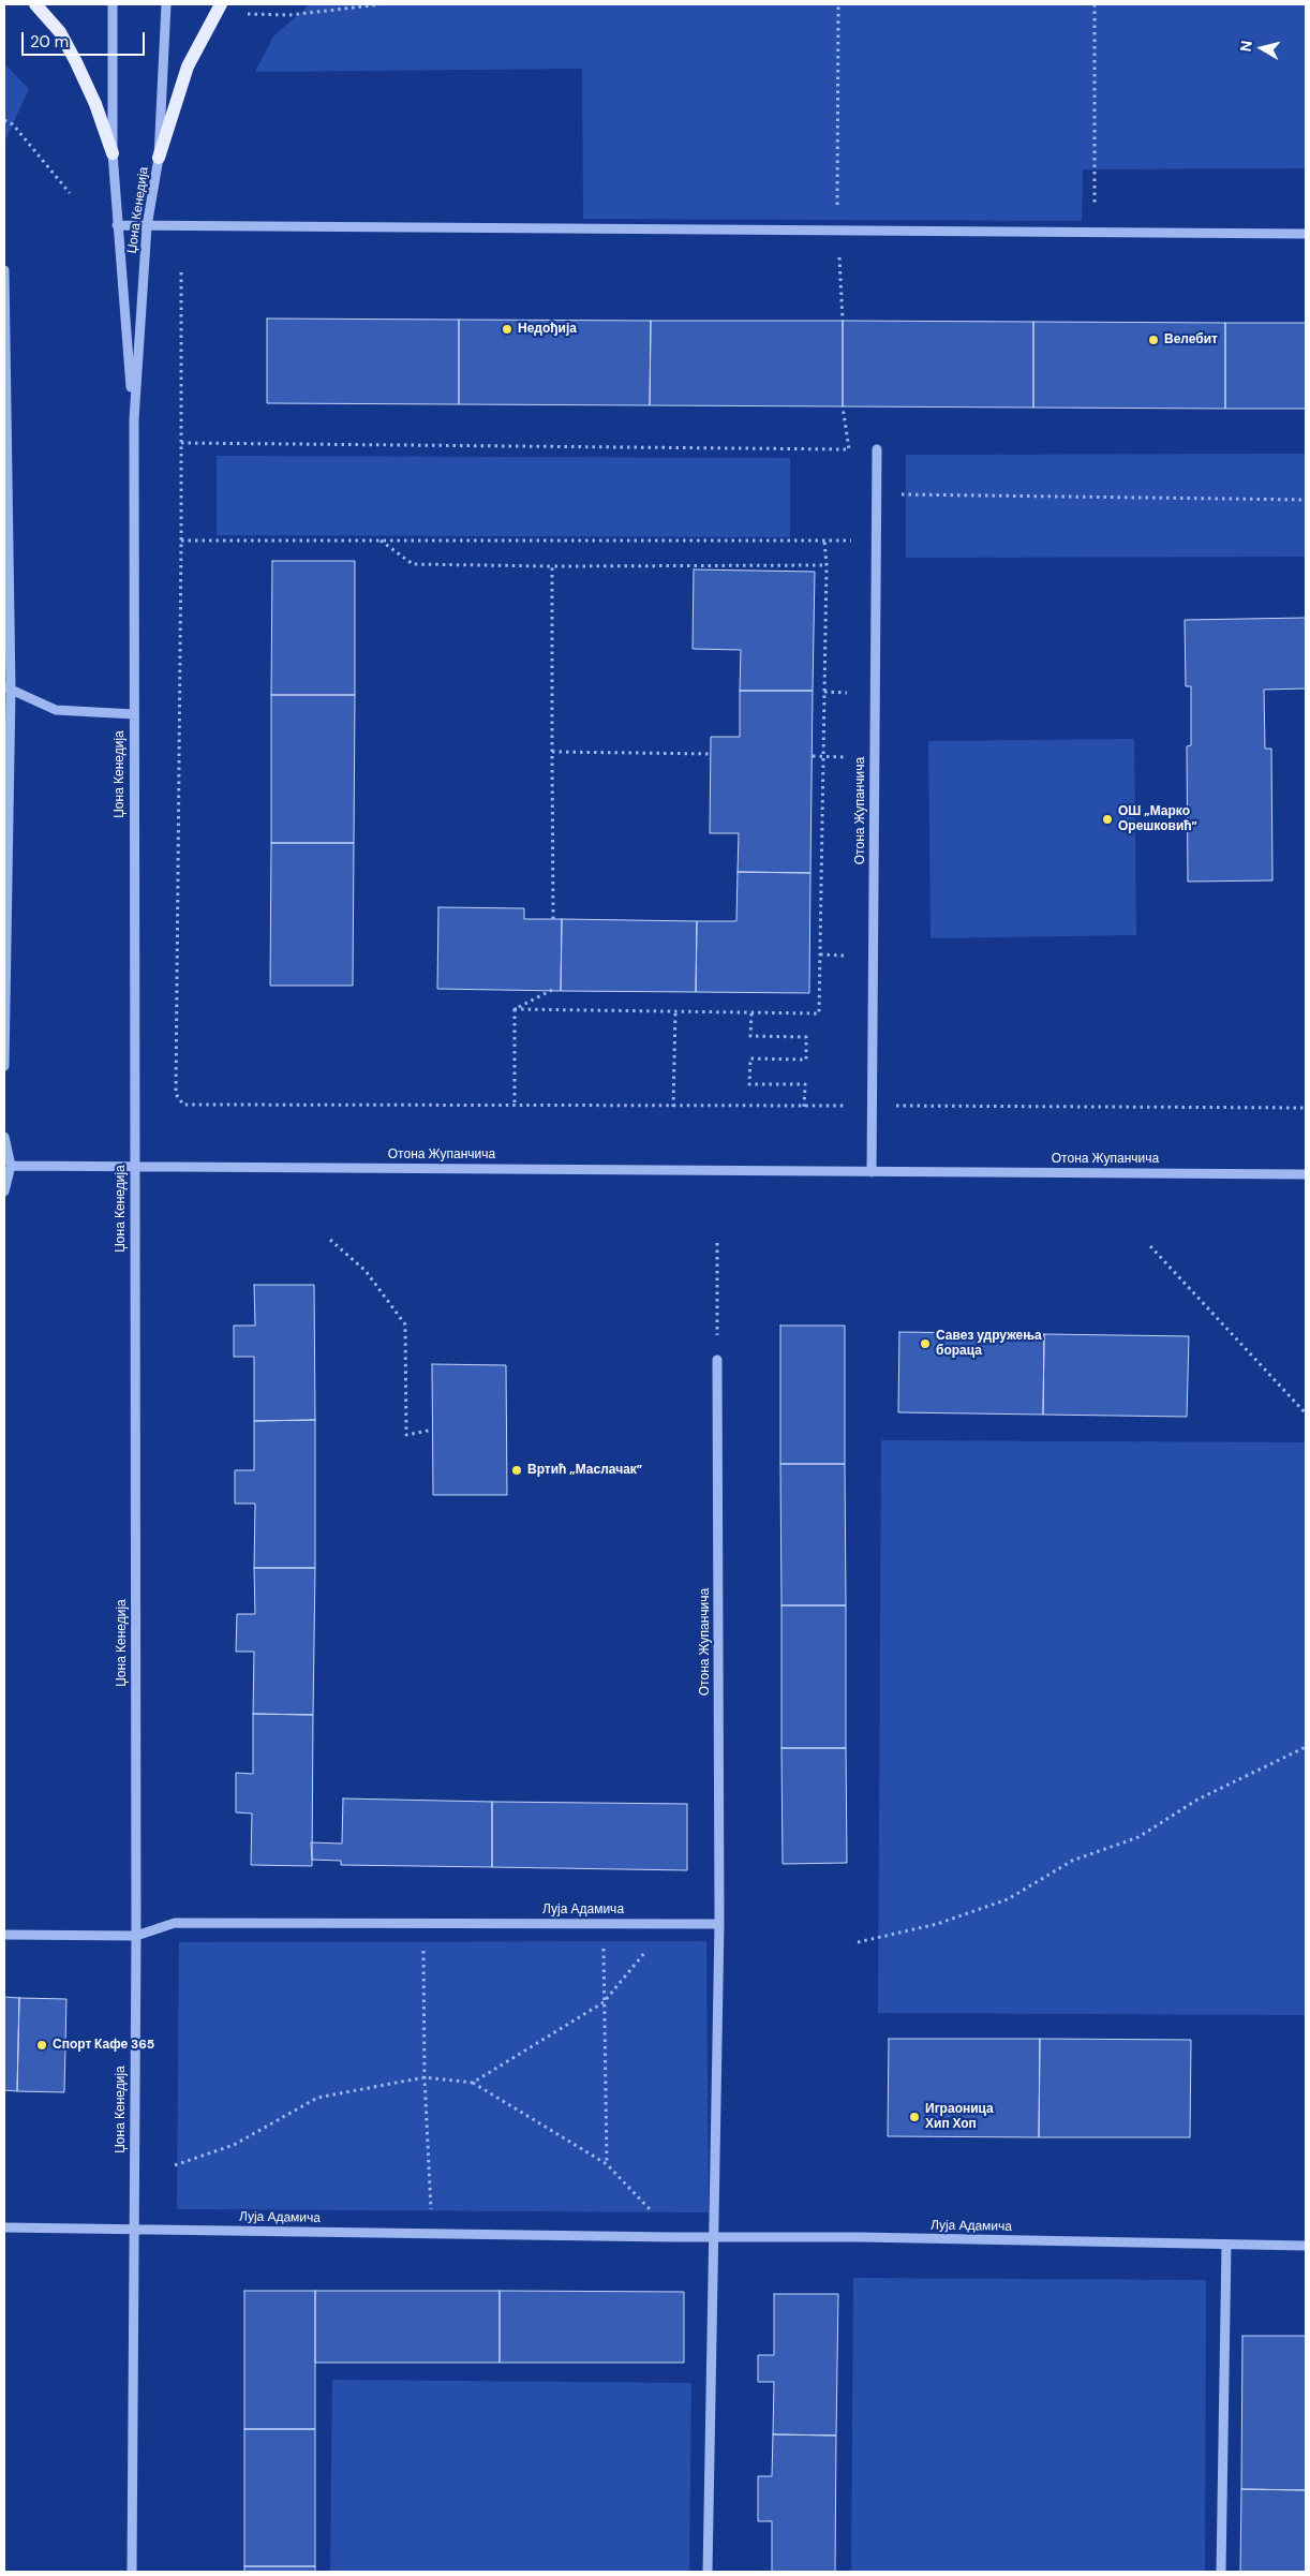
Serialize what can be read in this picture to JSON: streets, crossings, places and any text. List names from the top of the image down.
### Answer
{
  "streets": {
    "street": ["Џона Кенедија", "Отона Жупанчича", "Луја Адамича"]
  },
  "crossings": [
    ["Џона Кенедија", "Отона Жупанчича"],
    ["Џона Кенедија", "Луја Адамича"],
    ["Отона Жупанчича", "Луја Адамича"]
  ],
  "places": [
    "Недођија",
    "Велебит",
    "ОШ „Марко Орешковић”",
    "Савез удружења бораца",
    "Вртић „Маслачак”",
    "Спорт Кафе 365",
    "Играоница Хип Хоп"
  ],
  "scale_bar": "20 m",
  "north": "left"
}
